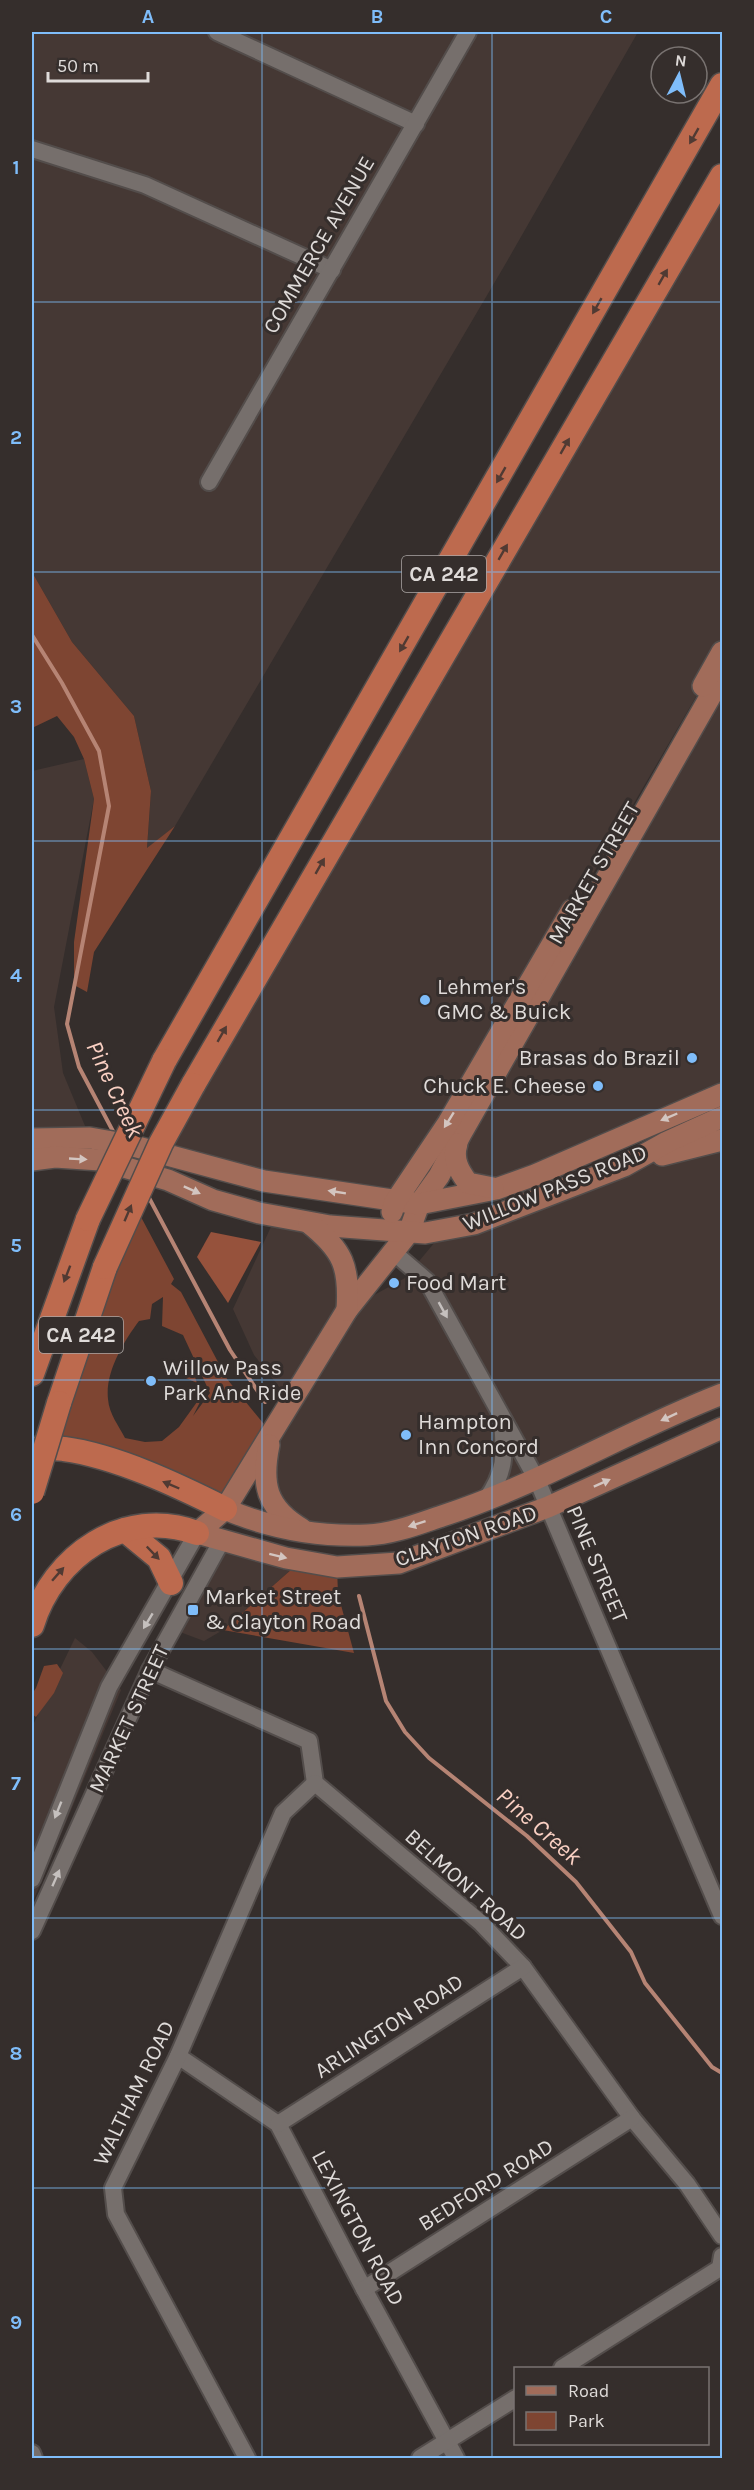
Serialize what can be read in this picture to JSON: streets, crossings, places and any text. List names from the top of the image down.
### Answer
{
  "streets": {
    "highway": ["CA 242"],
    "main road": ["MARKET STREET", "WILLOW PASS ROAD", "CLAYTON ROAD"],
    "street": [
      "COMMERCE AVENUE",
      "PINE STREET",
      "BELMONT ROAD",
      "ARLINGTON ROAD",
      "WALTHAM ROAD",
      "BEDFORD ROAD",
      "LEXINGTON ROAD"
    ]
  },
  "crossings": [
    ["MARKET STREET", "WILLOW PASS ROAD"],
    ["MARKET STREET", "CLAYTON ROAD"],
    ["MARKET STREET", "PINE STREET"],
    ["WILLOW PASS ROAD", "PINE STREET"],
    ["CLAYTON ROAD", "PINE STREET"],
    ["BELMONT ROAD", "ARLINGTON ROAD"],
    ["BELMONT ROAD", "WALTHAM ROAD"],
    ["BELMONT ROAD", "BEDFORD ROAD"],
    ["ARLINGTON ROAD", "LEXINGTON ROAD"],
    ["WALTHAM ROAD", "LEXINGTON ROAD"],
    ["BEDFORD ROAD", "LEXINGTON ROAD"]
  ],
  "water": ["Pine Creek"],
  "places": {
    "other": [
      "Lehmer's GMC & Buick",
      "Brasas do Brazil",
      "Chuck E. Cheese",
      "Food Mart",
      "Willow Pass Park And Ride",
      "Hampton Inn Concord"
    ],
    "transit": ["Market Street & Clayton Road"]
  },
  "legend": ["Road", "Park"],
  "scale_bar": "50 m",
  "north": "top",
  "grid": {
    "columns": ["A", "B", "C"],
    "rows": [
      "1",
      "2",
      "3",
      "4",
      "5",
      "6",
      "7",
      "8",
      "9"
    ]
  }
}
